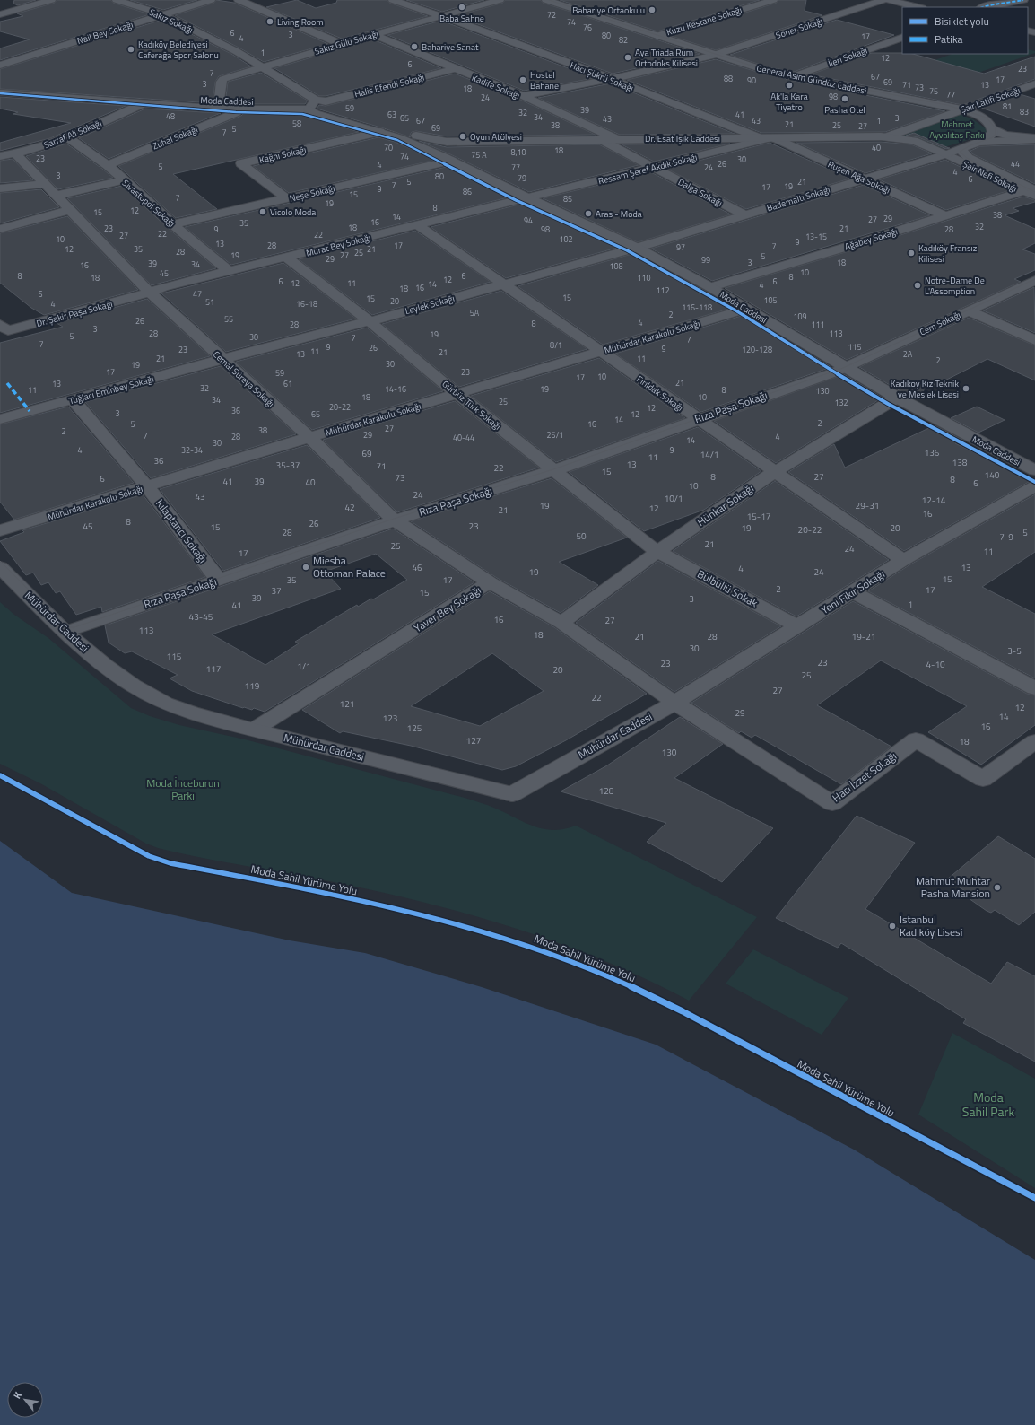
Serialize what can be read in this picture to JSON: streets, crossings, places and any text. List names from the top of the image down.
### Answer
{
  "streets": {
    "street": [
      "Sakız Sokağı",
      "Kuzu Kestane Sokağı",
      "Soner Sokağı",
      "Nail Bey Sokağı",
      "Sakız Gülü Sokağı",
      "İleri Sokağı",
      "Hacı Şükrü Sokağı",
      "General Asım Gündüz Caddesi",
      "Halis Efendi Sokağı",
      "Kadife Sokağı",
      "Şair Latifi Sokağı",
      "Moda Caddesi",
      "Sarraf Ali Sokağı",
      "Zuhal Sokağı",
      "Dr. Esat Işık Caddesi",
      "Kağnı Sokağı",
      "Ressam Şeref Akdik Sokağı",
      "Şair Nefi Sokağı",
      "Ruşen Ağa Sokağı",
      "Dalga Sokağı",
      "Neşe Sokağı",
      "Bademaltı Sokağı",
      "Sivastopol Sokağı",
      "Ağabey Sokağı",
      "Murat Bey Sokağı",
      "Leylek Sokağı",
      "Dr. Şakir Paşa Sokağı",
      "Cem Sokağı",
      "Mühürdar Karakolu Sokağı",
      "Cemal Süreya Sokağı",
      "Tuğlacı Eminbey Sokağı",
      "Fırıldak Sokağı",
      "Gürbüz Türk Sokağı",
      "Rıza Paşa Sokağı",
      "Hünkar Sokağı",
      "Kılaptancı Sokağı",
      "Bülbüllü Sokak",
      "Yeni Fikir Sokağı",
      "Yaver Bey Sokağı",
      "Mühürdar Caddesi",
      "Hacı İzzet Sokağı"
    ],
    "cycle path": ["Moda Sahil Yürüme Yolu"]
  },
  "crossings": [
    ["Sakız Sokağı", "Nail Bey Sokağı"],
    ["Sakız Sokağı", "Sakız Gülü Sokağı"],
    ["Sakız Sokağı", "Halis Efendi Sokağı"],
    ["Sakız Sokağı", "Moda Caddesi"],
    ["Kuzu Kestane Sokağı", "General Asım Gündüz Caddesi"],
    ["Soner Sokağı", "Hacı Şükrü Sokağı"],
    ["Soner Sokağı", "General Asım Gündüz Caddesi"],
    ["Soner Sokağı", "Kadife Sokağı"],
    ["Sakız Gülü Sokağı", "Hacı Şükrü Sokağı"],
    ["Sakız Gülü Sokağı", "Kadife Sokağı"],
    ["Sakız Gülü Sokağı", "Moda Caddesi"],
    ["İleri Sokağı", "General Asım Gündüz Caddesi"],
    ["Hacı Şükrü Sokağı", "Dr. Esat Işık Caddesi"],
    ["Hacı Şükrü Sokağı", "Ressam Şeref Akdik Sokağı"],
    ["Hacı Şükrü Sokağı", "Ruşen Ağa Sokağı"],
    ["General Asım Gündüz Caddesi", "Şair Latifi Sokağı"],
    ["Halis Efendi Sokağı", "Kadife Sokağı"],
    ["Halis Efendi Sokağı", "Moda Caddesi"],
    ["Kadife Sokağı", "Dr. Esat Işık Caddesi"],
    ["Şair Latifi Sokağı", "Dr. Esat Işık Caddesi"],
    ["Moda Caddesi", "Sarraf Ali Sokağı"],
    ["Moda Caddesi", "Zuhal Sokağı"],
    ["Moda Caddesi", "Dr. Esat Işık Caddesi"],
    ["Moda Caddesi", "Kağnı Sokağı"],
    ["Moda Caddesi", "Ressam Şeref Akdik Sokağı"],
    ["Moda Caddesi", "Neşe Sokağı"],
    ["Moda Caddesi", "Bademaltı Sokağı"],
    ["Moda Caddesi", "Ağabey Sokağı"],
    ["Moda Caddesi", "Murat Bey Sokağı"],
    ["Moda Caddesi", "Leylek Sokağı"],
    ["Moda Caddesi", "Cem Sokağı"],
    ["Moda Caddesi", "Mühürdar Karakolu Sokağı"],
    ["Moda Caddesi", "Rıza Paşa Sokağı"],
    ["Moda Caddesi", "Hünkar Sokağı"],
    ["Sarraf Ali Sokağı", "Sivastopol Sokağı"],
    ["Sarraf Ali Sokağı", "Cemal Süreya Sokağı"],
    ["Zuhal Sokağı", "Sivastopol Sokağı"],
    ["Dr. Esat Işık Caddesi", "Ressam Şeref Akdik Sokağı"],
    ["Dr. Esat Işık Caddesi", "Şair Nefi Sokağı"],
    ["Dr. Esat Işık Caddesi", "Ruşen Ağa Sokağı"],
    ["Dr. Esat Işık Caddesi", "Dalga Sokağı"],
    ["Dr. Esat Işık Caddesi", "Bademaltı Sokağı"],
    ["Kağnı Sokağı", "Neşe Sokağı"],
    ["Ressam Şeref Akdik Sokağı", "Ruşen Ağa Sokağı"],
    ["Ressam Şeref Akdik Sokağı", "Dalga Sokağı"],
    ["Ressam Şeref Akdik Sokağı", "Murat Bey Sokağı"],
    ["Şair Nefi Sokağı", "Bademaltı Sokağı"],
    ["Şair Nefi Sokağı", "Ağabey Sokağı"],
    ["Ruşen Ağa Sokağı", "Bademaltı Sokağı"],
    ["Ruşen Ağa Sokağı", "Ağabey Sokağı"],
    ["Dalga Sokağı", "Bademaltı Sokağı"],
    ["Neşe Sokağı", "Sivastopol Sokağı"],
    ["Bademaltı Sokağı", "Leylek Sokağı"],
    ["Sivastopol Sokağı", "Murat Bey Sokağı"],
    ["Murat Bey Sokağı", "Dr. Şakir Paşa Sokağı"],
    ["Murat Bey Sokağı", "Cemal Süreya Sokağı"],
    ["Murat Bey Sokağı", "Fırıldak Sokağı"],
    ["Murat Bey Sokağı", "Gürbüz Türk Sokağı"],
    ["Leylek Sokağı", "Cemal Süreya Sokağı"],
    ["Leylek Sokağı", "Tuğlacı Eminbey Sokağı"],
    ["Leylek Sokağı", "Fırıldak Sokağı"],
    ["Leylek Sokağı", "Gürbüz Türk Sokağı"],
    ["Dr. Şakir Paşa Sokağı", "Cemal Süreya Sokağı"],
    ["Cem Sokağı", "Rıza Paşa Sokağı"],
    ["Mühürdar Karakolu Sokağı", "Cemal Süreya Sokağı"],
    ["Mühürdar Karakolu Sokağı", "Fırıldak Sokağı"],
    ["Mühürdar Karakolu Sokağı", "Gürbüz Türk Sokağı"],
    ["Mühürdar Karakolu Sokağı", "Kılaptancı Sokağı"],
    ["Cemal Süreya Sokağı", "Tuğlacı Eminbey Sokağı"],
    ["Cemal Süreya Sokağı", "Rıza Paşa Sokağı"],
    ["Cemal Süreya Sokağı", "Yaver Bey Sokağı"],
    ["Tuğlacı Eminbey Sokağı", "Kılaptancı Sokağı"],
    ["Fırıldak Sokağı", "Rıza Paşa Sokağı"],
    ["Fırıldak Sokağı", "Hünkar Sokağı"],
    ["Fırıldak Sokağı", "Yeni Fikir Sokağı"],
    ["Gürbüz Türk Sokağı", "Rıza Paşa Sokağı"],
    ["Gürbüz Türk Sokağı", "Hünkar Sokağı"],
    ["Gürbüz Türk Sokağı", "Bülbüllü Sokak"],
    ["Rıza Paşa Sokağı", "Kılaptancı Sokağı"],
    ["Rıza Paşa Sokağı", "Mühürdar Caddesi"],
    ["Hünkar Sokağı", "Bülbüllü Sokak"],
    ["Hünkar Sokağı", "Yaver Bey Sokağı"],
    ["Bülbüllü Sokak", "Yeni Fikir Sokağı"],
    ["Yeni Fikir Sokağı", "Yaver Bey Sokağı"],
    ["Yeni Fikir Sokağı", "Mühürdar Caddesi"],
    ["Yeni Fikir Sokağı", "Hacı İzzet Sokağı"],
    ["Yaver Bey Sokağı", "Mühürdar Caddesi"],
    ["Yaver Bey Sokağı", "Hacı İzzet Sokağı"],
    ["Mühürdar Caddesi", "Hacı İzzet Sokağı"]
  ],
  "parks": ["Mehmet Ayvalıtaş Parkı", "Moda İnceburun Parkı", "Moda Sahil Park"],
  "places": [
    "Baba Sahne",
    "Bahariye Ortaokulu",
    "Living Room",
    "Bahariye Sanat",
    "Kadıköy Belediyesi Caferağa Spor Salonu",
    "Aya Triada Rum Ortodoks Kilisesi",
    "Hostel Bahane",
    "Ak'la Kara Tiyatro",
    "Pasha Otel",
    "Oyun Atölyesi",
    "Vicolo Moda",
    "Aras - Moda",
    "Kadıköy Fransız Kilisesi",
    "Notre-Dame De L'Assomption",
    "Kadıkoy Kız Teknik ve Meslek Lisesi",
    "Miesha Ottoman Palace",
    "Mahmut Muhtar Pasha Mansion",
    "İstanbul Kadıköy Lisesi"
  ],
  "house_numbers": [
    "72",
    "74",
    "76",
    "6",
    "3",
    "80",
    "17",
    "4",
    "82",
    "1",
    "12",
    "6",
    "23",
    "7",
    "67",
    "88",
    "17",
    "90",
    "69",
    "3",
    "71",
    "13",
    "73",
    "18",
    "75",
    "77",
    "98",
    "24",
    "81",
    "59",
    "39",
    "83",
    "32",
    "63",
    "41",
    "48",
    "34",
    "65",
    "3",
    "43",
    "67",
    "43",
    "1",
    "58",
    "21",
    "38",
    "25",
    "27",
    "69",
    "5",
    "7",
    "70",
    "40",
    "18",
    "8,10",
    "75 A",
    "74",
    "23",
    "30",
    "26",
    "44",
    "4",
    "5",
    "77",
    "24",
    "4",
    "3",
    "80",
    "79",
    "6",
    "5",
    "21",
    "7",
    "19",
    "17",
    "9",
    "86",
    "15",
    "7",
    "85",
    "19",
    "8",
    "12",
    "15",
    "38",
    "14",
    "29",
    "27",
    "94",
    "16",
    "35",
    "32",
    "18",
    "23",
    "21",
    "9",
    "98",
    "28",
    "22",
    "22",
    "27",
    "13-15",
    "10",
    "102",
    "9",
    "13",
    "28",
    "17",
    "7",
    "97",
    "12",
    "35",
    "21",
    "28",
    "25",
    "19",
    "27",
    "5",
    "29",
    "99",
    "3",
    "18",
    "39",
    "34",
    "16",
    "108",
    "10",
    "45",
    "8",
    "6",
    "8",
    "18",
    "110",
    "12",
    "6",
    "6",
    "12",
    "11",
    "14",
    "4",
    "16",
    "18",
    "112",
    "6",
    "47",
    "15",
    "15",
    "105",
    "20",
    "51",
    "4",
    "16-18",
    "116-118",
    "5A",
    "2",
    "109",
    "55",
    "26",
    "4",
    "8",
    "28",
    "111",
    "3",
    "28",
    "113",
    "19",
    "5",
    "30",
    "7",
    "7",
    "7",
    "8/1",
    "9",
    "115",
    "26",
    "9",
    "23",
    "120-128",
    "11",
    "21",
    "13",
    "2A",
    "21",
    "11",
    "2",
    "30",
    "19",
    "17",
    "23",
    "59",
    "10",
    "17",
    "21",
    "13",
    "61",
    "32",
    "14-16",
    "19",
    "11",
    "8",
    "130",
    "18",
    "10",
    "34",
    "25",
    "132",
    "20-22",
    "12",
    "36",
    "3",
    "65",
    "12",
    "14",
    "2",
    "5",
    "16",
    "27",
    "38",
    "2",
    "29",
    "25/1",
    "7",
    "28",
    "4",
    "40-44",
    "14",
    "30",
    "4",
    "32-34",
    "9",
    "136",
    "69",
    "14/1",
    "11",
    "36",
    "138",
    "13",
    "35-37",
    "71",
    "22",
    "15",
    "140",
    "8",
    "27",
    "73",
    "6",
    "8",
    "41",
    "39",
    "40",
    "6",
    "10",
    "24",
    "43",
    "10/1",
    "12-14",
    "19",
    "29-31",
    "42",
    "12",
    "21",
    "16",
    "15-17",
    "8",
    "26",
    "45",
    "23",
    "15",
    "19",
    "20",
    "20-22",
    "28",
    "5",
    "50",
    "7-9",
    "21",
    "25",
    "24",
    "11",
    "17",
    "46",
    "13",
    "4",
    "19",
    "24",
    "15",
    "35",
    "17",
    "2",
    "17",
    "37",
    "15",
    "39",
    "3",
    "1",
    "41",
    "43-45",
    "16",
    "27",
    "113",
    "18",
    "21",
    "28",
    "19-21",
    "30",
    "3-5",
    "115",
    "23",
    "23",
    "4-10",
    "1/1",
    "117",
    "20",
    "25",
    "119",
    "27",
    "22",
    "121",
    "12",
    "29",
    "14",
    "123",
    "16",
    "125",
    "127",
    "18",
    "130",
    "128"
  ],
  "legend": ["Bisiklet yolu", "Patika"],
  "north": "top left"
}
